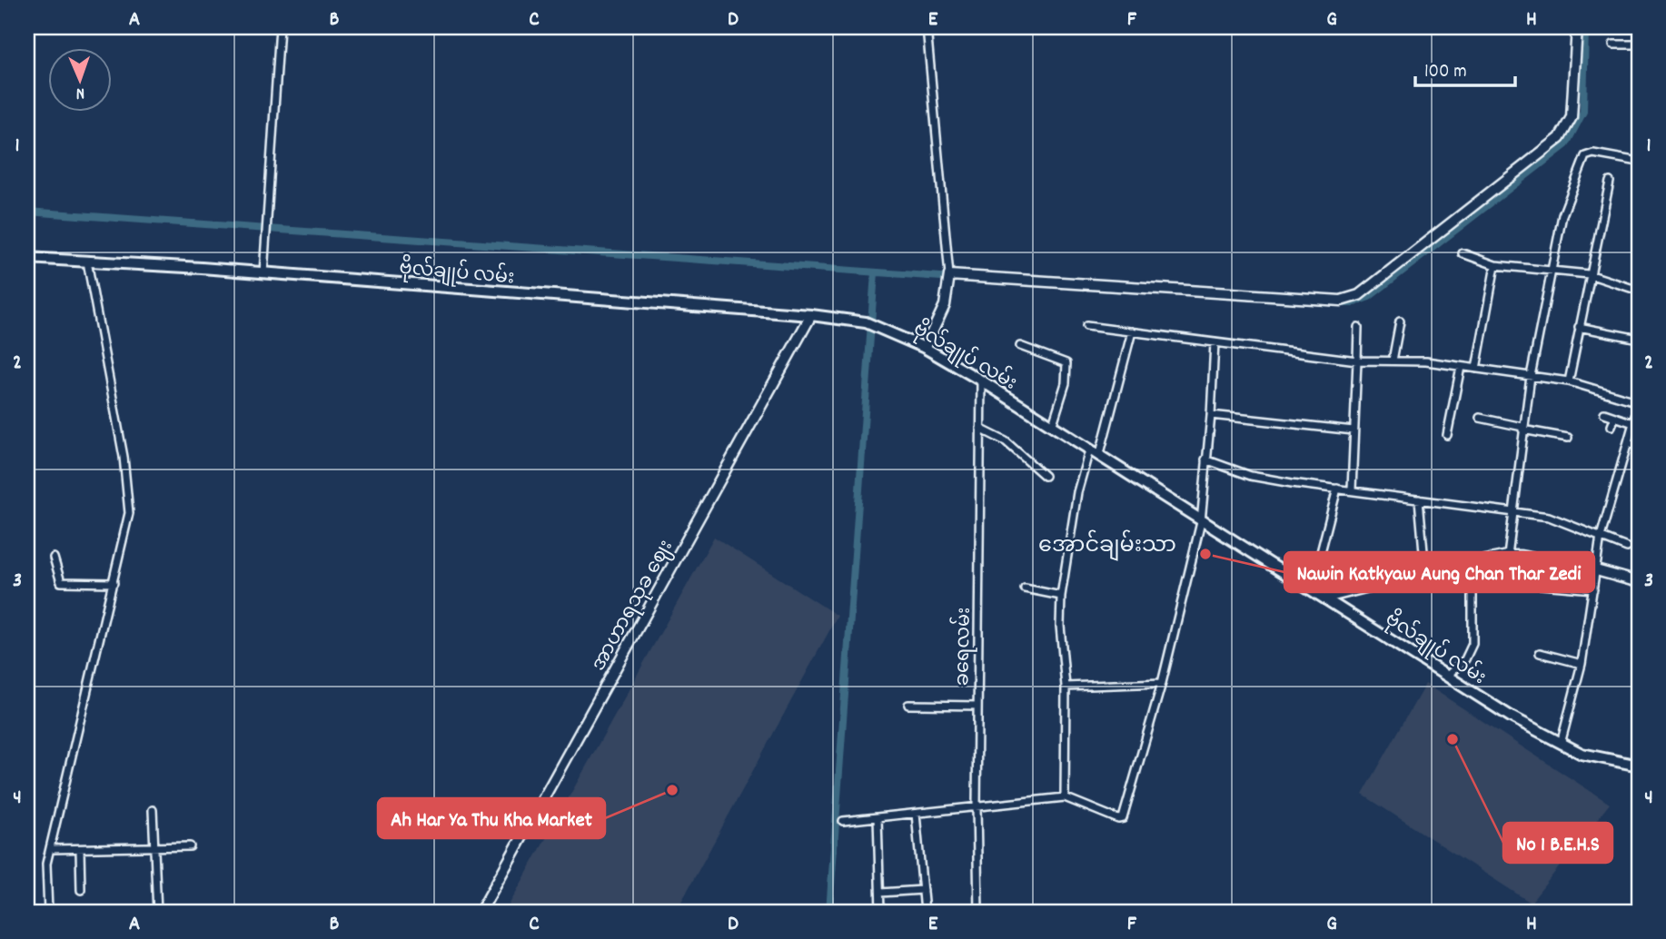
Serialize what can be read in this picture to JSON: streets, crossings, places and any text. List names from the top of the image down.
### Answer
{
  "streets": {
    "main road": ["ဗိုလ်ချုပ် လမ်း"],
    "street": ["အာဟာရသုခ ဈေး", "ခရေလမ်း"]
  },
  "crossings": [
    ["ဗိုလ်ချုပ် လမ်း", "အာဟာရသုခ ဈေး"],
    ["ဗိုလ်ချုပ် လမ်း", "ခရေလမ်း"]
  ],
  "districts": ["အောင်ချမ်းသာ"],
  "places": ["Nawin Katkyaw Aung Chan Thar Zedi", "No 1 B.E.H.S", "Ah Har Ya Thu Kha Market"],
  "scale_bar": "100 m",
  "north": "bottom",
  "grid": {
    "columns": [
      "A",
      "B",
      "C",
      "D",
      "E",
      "F",
      "G",
      "H"
    ],
    "rows": [
      "1",
      "2",
      "3",
      "4"
    ]
  }
}
